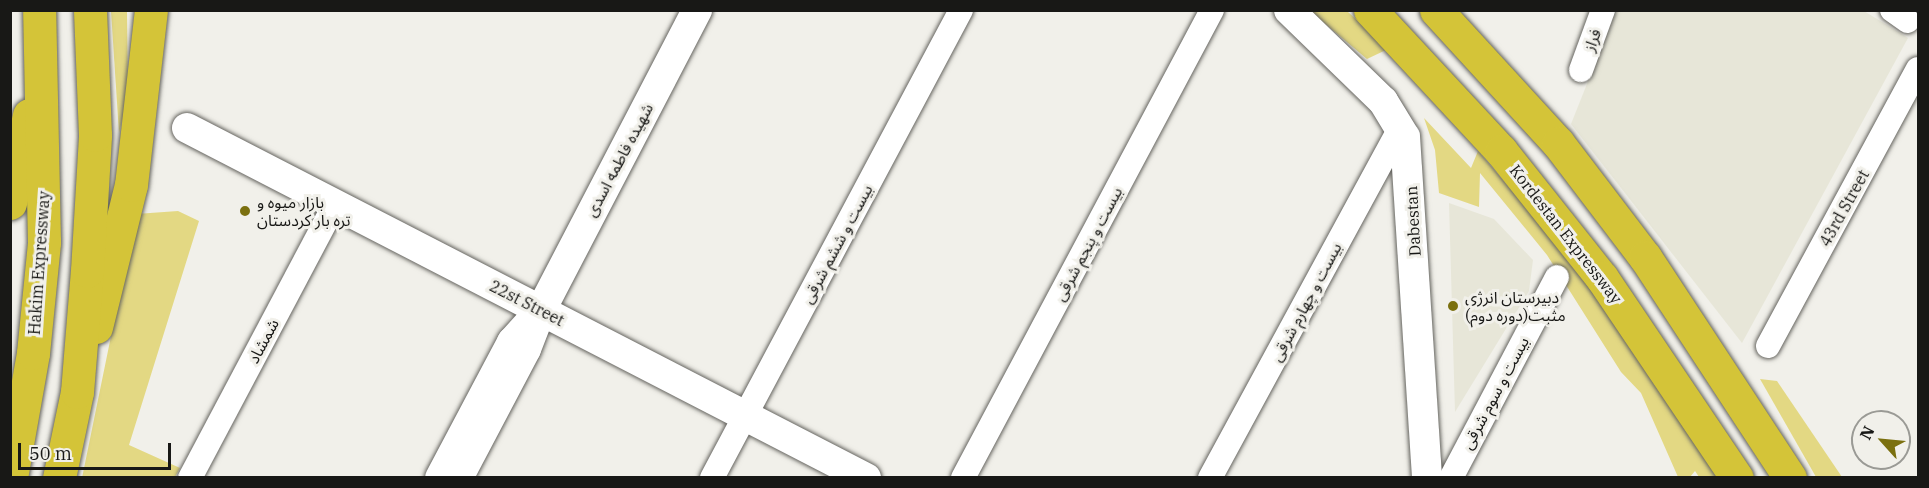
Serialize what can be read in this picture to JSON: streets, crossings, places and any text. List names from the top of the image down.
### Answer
{
  "streets": {
    "highway": ["Kordestan Expressway", "Hakim Expressway"],
    "street": [
      "فراز",
      "شهیده فاطمه اسدی",
      "43rd Street",
      "Dabestan",
      "بیست و ششم شرقی",
      "بیست و پنجم شرقی",
      "بیست و چهارم شرقی",
      "22st Street",
      "شمشاد",
      "بیست و سوم شرقی"
    ]
  },
  "crossings": [
    ["شهیده فاطمه اسدی", "22st Street"],
    ["Dabestan", "بیست و چهارم شرقی"],
    ["بیست و ششم شرقی", "22st Street"],
    ["22st Street", "شمشاد"]
  ],
  "places": ["بازار میوه و تره بار کردستان", "دبیرستان انرژی مثبت(دوره دوم)"],
  "scale_bar": "50 m",
  "north": "top left"
}
